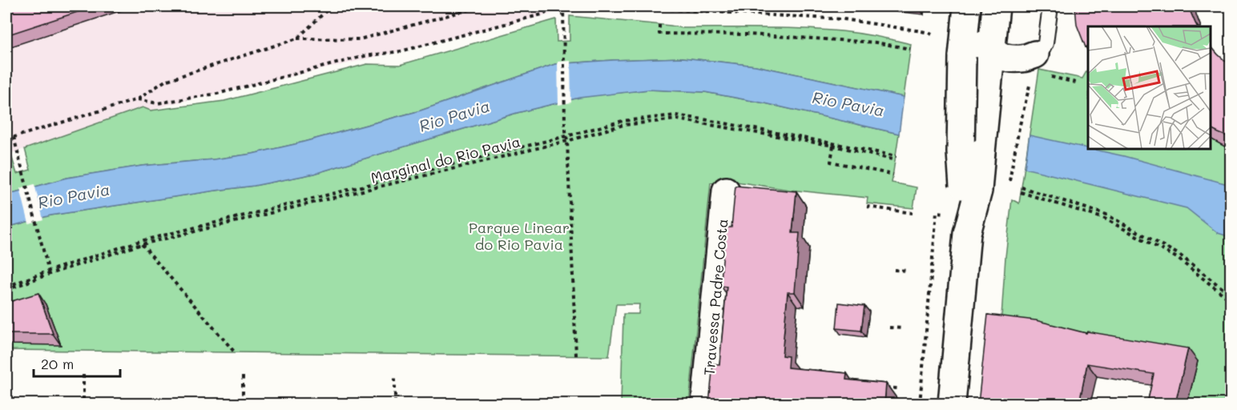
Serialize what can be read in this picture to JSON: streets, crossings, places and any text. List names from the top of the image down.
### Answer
{
  "streets": {
    "main road": ["Travessa Padre Costa"],
    "path": ["Marginal do Rio Pavia"]
  },
  "water": ["Rio Pavia"],
  "parks": ["Parque Linear do Rio Pavia"],
  "scale_bar": "20 m"
}
